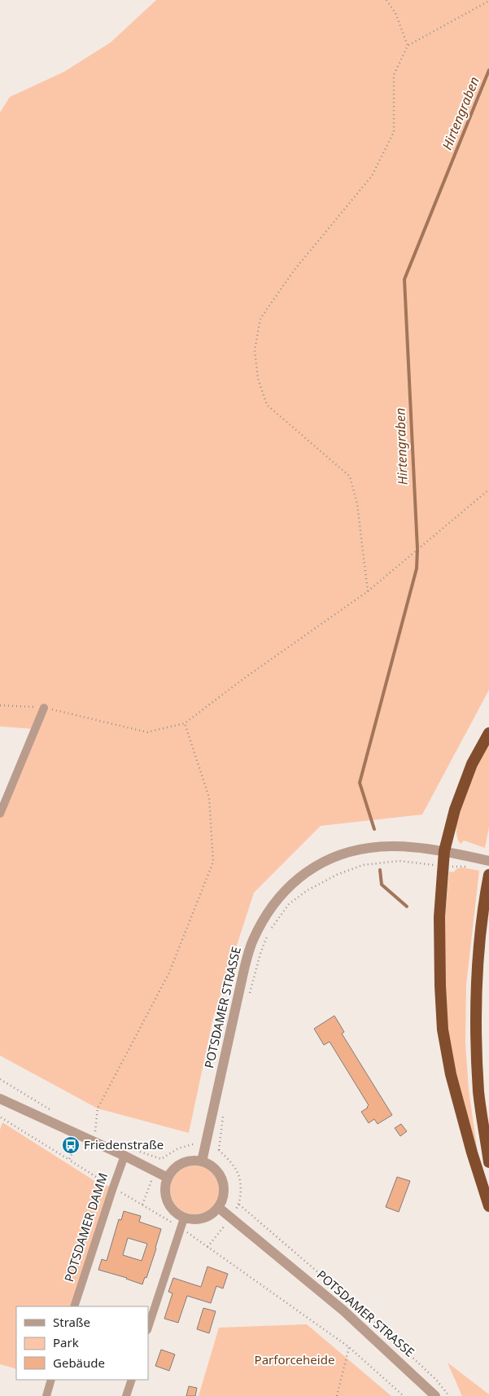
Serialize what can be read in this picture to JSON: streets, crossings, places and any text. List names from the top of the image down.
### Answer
{
  "streets": {
    "street": ["POTSDAMER STRASSE", "POTSDAMER DAMM"]
  },
  "water": ["Hirtengraben"],
  "parks": ["Parforceheide"],
  "places": {
    "bus stop": ["Friedenstraße"]
  },
  "legend": ["Straße", "Park", "Gebäude"]
}
